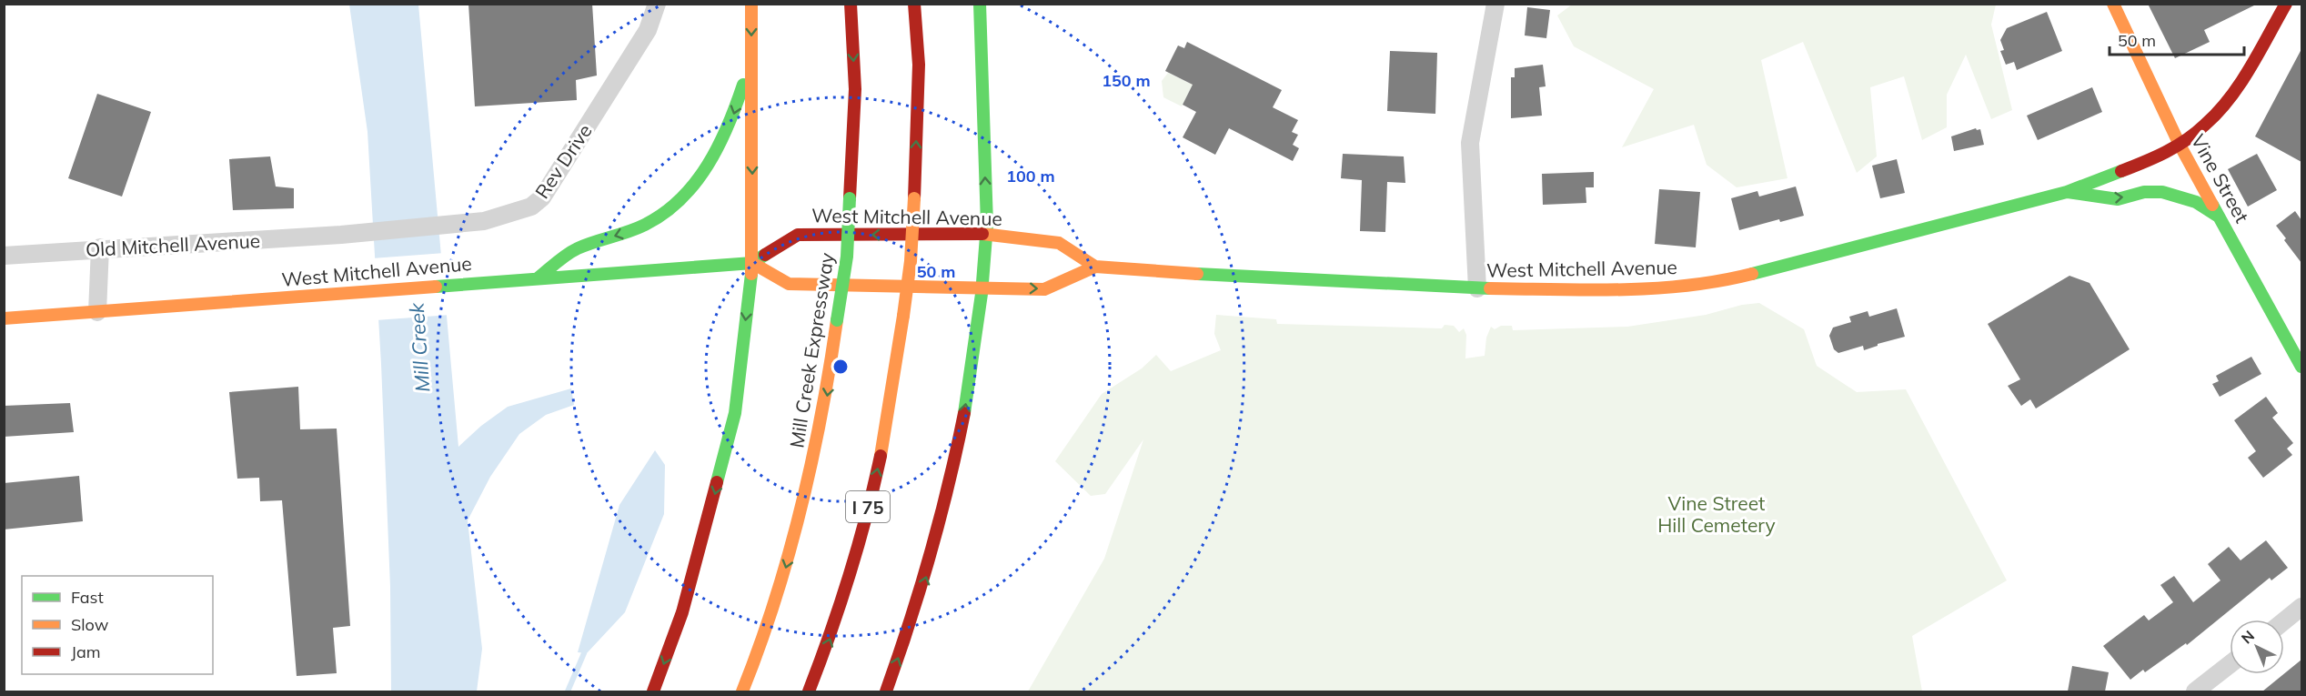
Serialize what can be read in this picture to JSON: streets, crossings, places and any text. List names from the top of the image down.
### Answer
{
  "streets": {
    "main road": [
      "Vine Street",
      "West Mitchell Avenue",
      "Mill Creek Expressway",
      "I 75"
    ],
    "street": ["Rev Drive", "Old Mitchell Avenue"]
  },
  "crossings": [
    ["Rev Drive", "Old Mitchell Avenue"],
    ["Vine Street", "West Mitchell Avenue"]
  ],
  "water": ["Mill Creek"],
  "parks": ["Vine Street Hill Cemetery"],
  "legend": ["Fast", "Slow", "Jam"],
  "scale_bar": "50 m",
  "north": "top left",
  "rings": ["150 m", "100 m", "50 m"]
}
